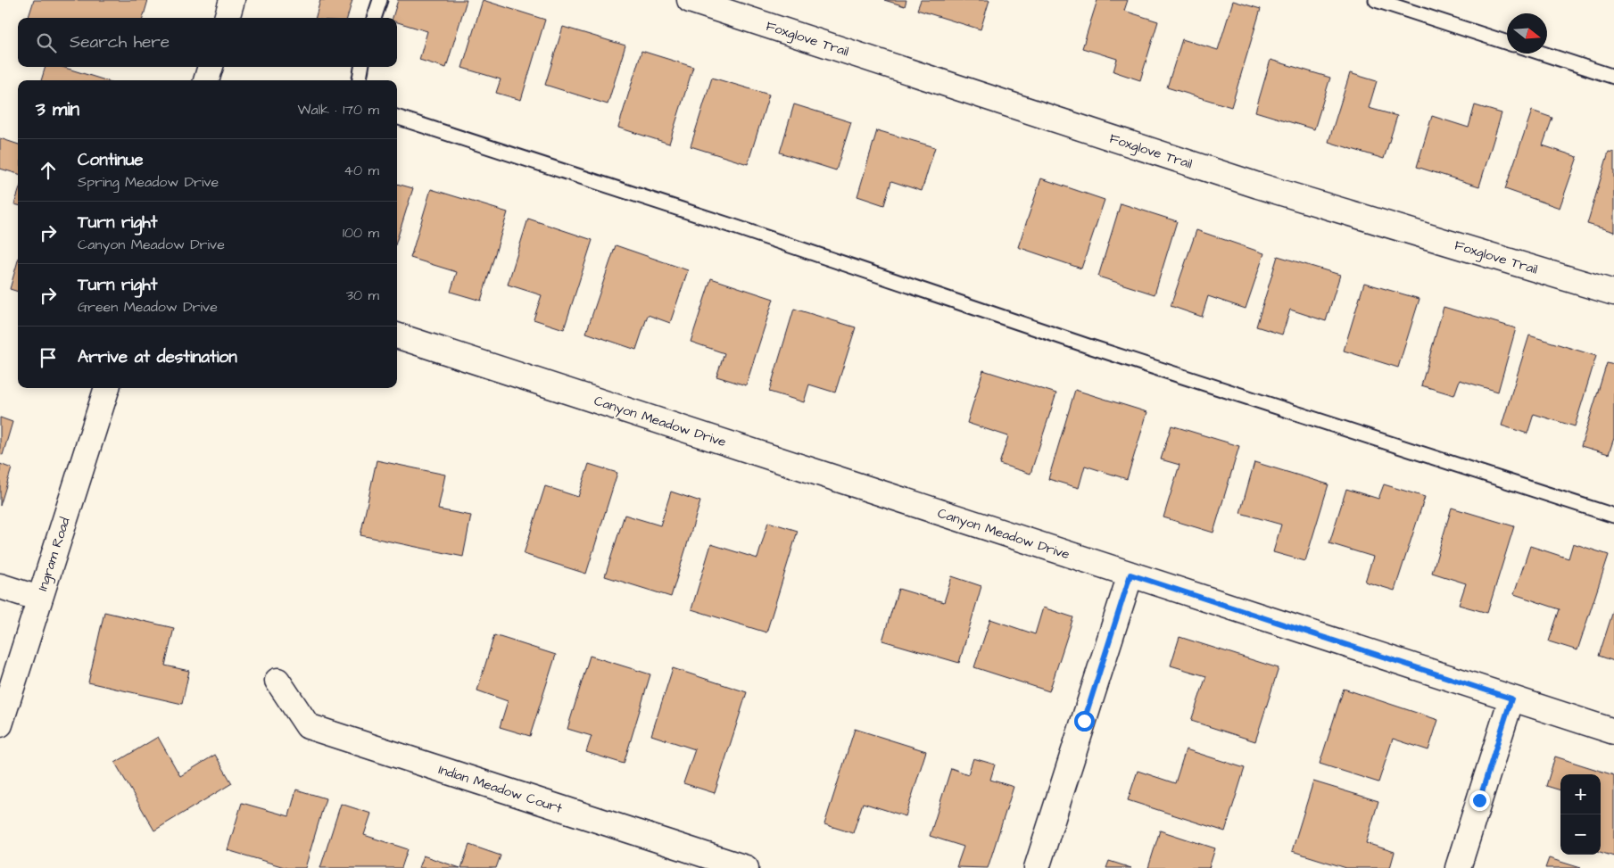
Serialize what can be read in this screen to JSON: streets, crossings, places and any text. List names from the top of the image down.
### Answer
{
  "streets": {
    "street": [
      "Foxglove Trail",
      "Canyon Meadow Drive",
      "Ingram Road",
      "Indian Meadow Court"
    ]
  },
  "north": "right",
  "page": {
    "search": "Search here",
    "heading": ["3 min", "Walk · 170 m"],
    "list": [
      ["Continue", "Spring Meadow Drive", "40 m"],
      ["Turn right", "Canyon Meadow Drive", "100 m"],
      ["Turn right", "Green Meadow Drive", "30 m"],
      "Arrive at destination"
    ],
    "map_buttons": ["+", "−"]
  }
}
